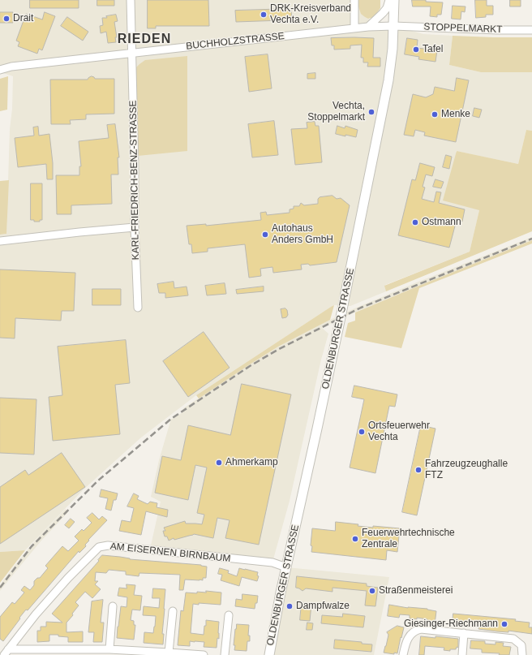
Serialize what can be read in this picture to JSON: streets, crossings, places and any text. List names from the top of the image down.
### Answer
{
  "streets": {
    "main road": ["OLDENBURGER STRASSE"],
    "street": [
      "STOPPELMARKT",
      "BUCHHOLZSTRASSE",
      "KARL-FRIEDRICH-BENZ-STRASSE",
      "AM EISERNEN BIRNBAUM"
    ]
  },
  "crossings": [
    ["STOPPELMARKT", "BUCHHOLZSTRASSE"],
    ["STOPPELMARKT", "OLDENBURGER STRASSE"],
    ["BUCHHOLZSTRASSE", "KARL-FRIEDRICH-BENZ-STRASSE"],
    ["BUCHHOLZSTRASSE", "OLDENBURGER STRASSE"],
    ["OLDENBURGER STRASSE", "AM EISERNEN BIRNBAUM"]
  ],
  "districts": ["RIEDEN"],
  "places": [
    "DRK-Kreisverband Vechta e.V.",
    "Drait",
    "Tafel",
    "Vechta, Stoppelmarkt",
    "Menke",
    "Ostmann",
    "Autohaus Anders GmbH",
    "Ortsfeuerwehr Vechta",
    "Ahmerkamp",
    "Fahrzeugzeughalle FTZ",
    "Feuerwehrtechnische Zentrale",
    "Straßenmeisterei",
    "Dampfwalze",
    "Giesinger-Riechmann"
  ]
}
